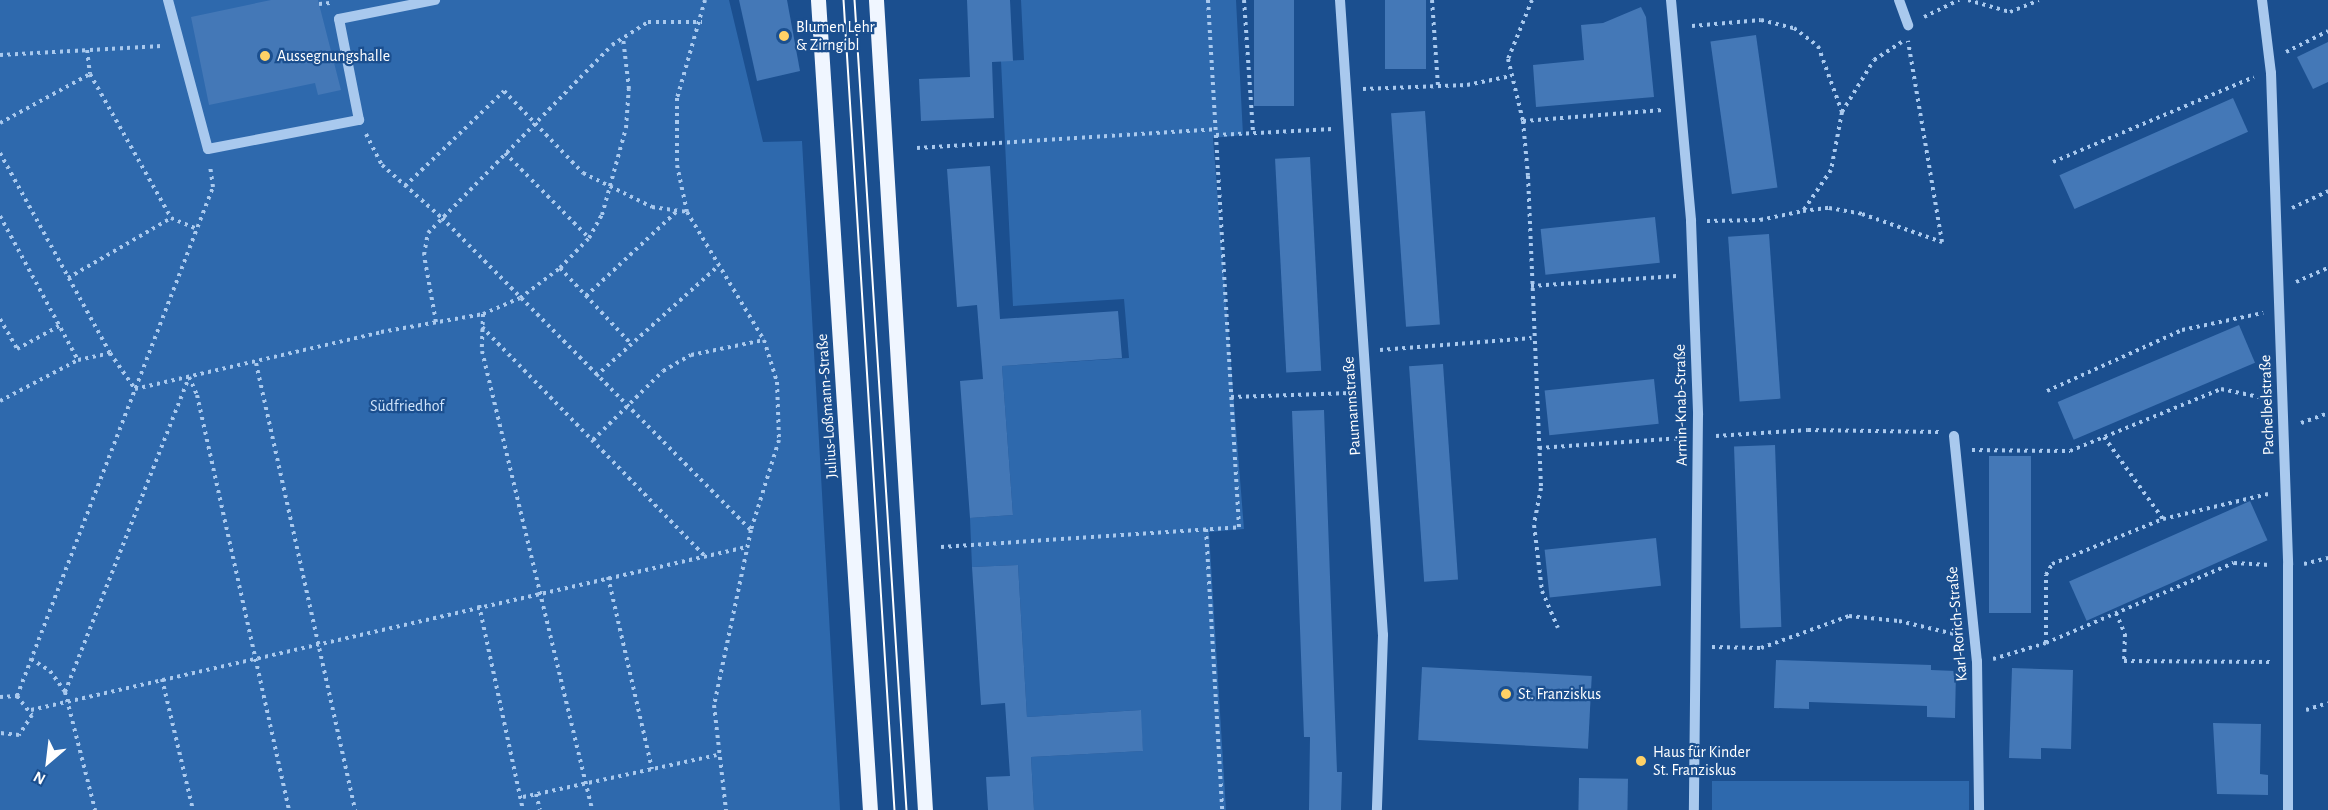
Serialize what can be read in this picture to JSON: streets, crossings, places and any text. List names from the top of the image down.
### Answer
{
  "streets": {
    "main road": ["Julius-Loßmann-Straße"],
    "street": [
      "Armin-Knab-Straße",
      "Pachelbelstraße",
      "Paumannstraße",
      "Karl-Rorich-Straße"
    ]
  },
  "parks": ["Südfriedhof"],
  "places": [
    "Blumen Lehr & Zirngibl",
    "Aussegnungshalle",
    "St. Franziskus",
    "Haus für Kinder St. Franziskus"
  ],
  "north": "bottom left"
}
